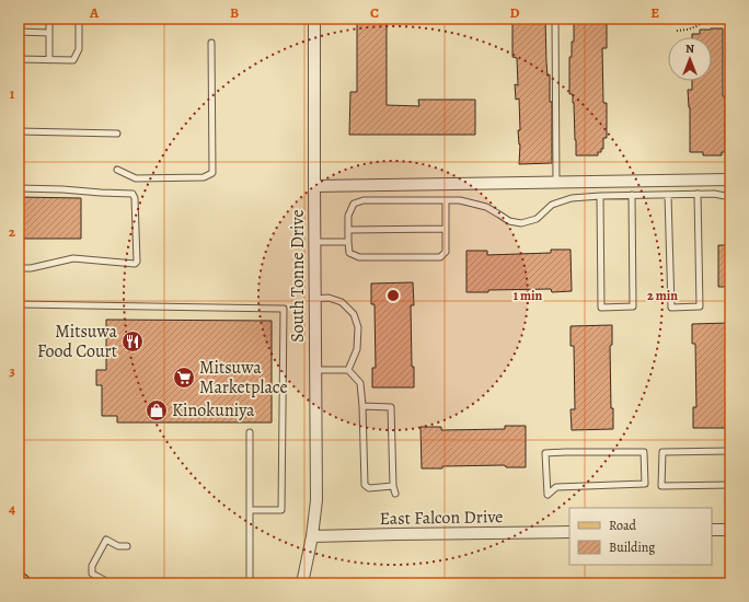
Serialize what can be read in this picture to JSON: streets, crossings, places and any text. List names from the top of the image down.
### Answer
{
  "streets": {
    "street": ["South Tonne Drive", "East Falcon Drive"]
  },
  "crossings": [
    ["South Tonne Drive", "East Falcon Drive"]
  ],
  "places": {
    "restaurant": ["Mitsuwa Food Court"],
    "supermarket": ["Mitsuwa Marketplace"],
    "shop": ["Kinokuniya"]
  },
  "legend": ["Road", "Building"],
  "north": "top",
  "grid": {
    "columns": [
      "A",
      "B",
      "C",
      "D",
      "E"
    ],
    "rows": [
      "1",
      "2",
      "3",
      "4"
    ]
  },
  "rings": ["1 min", "2 min"]
}
